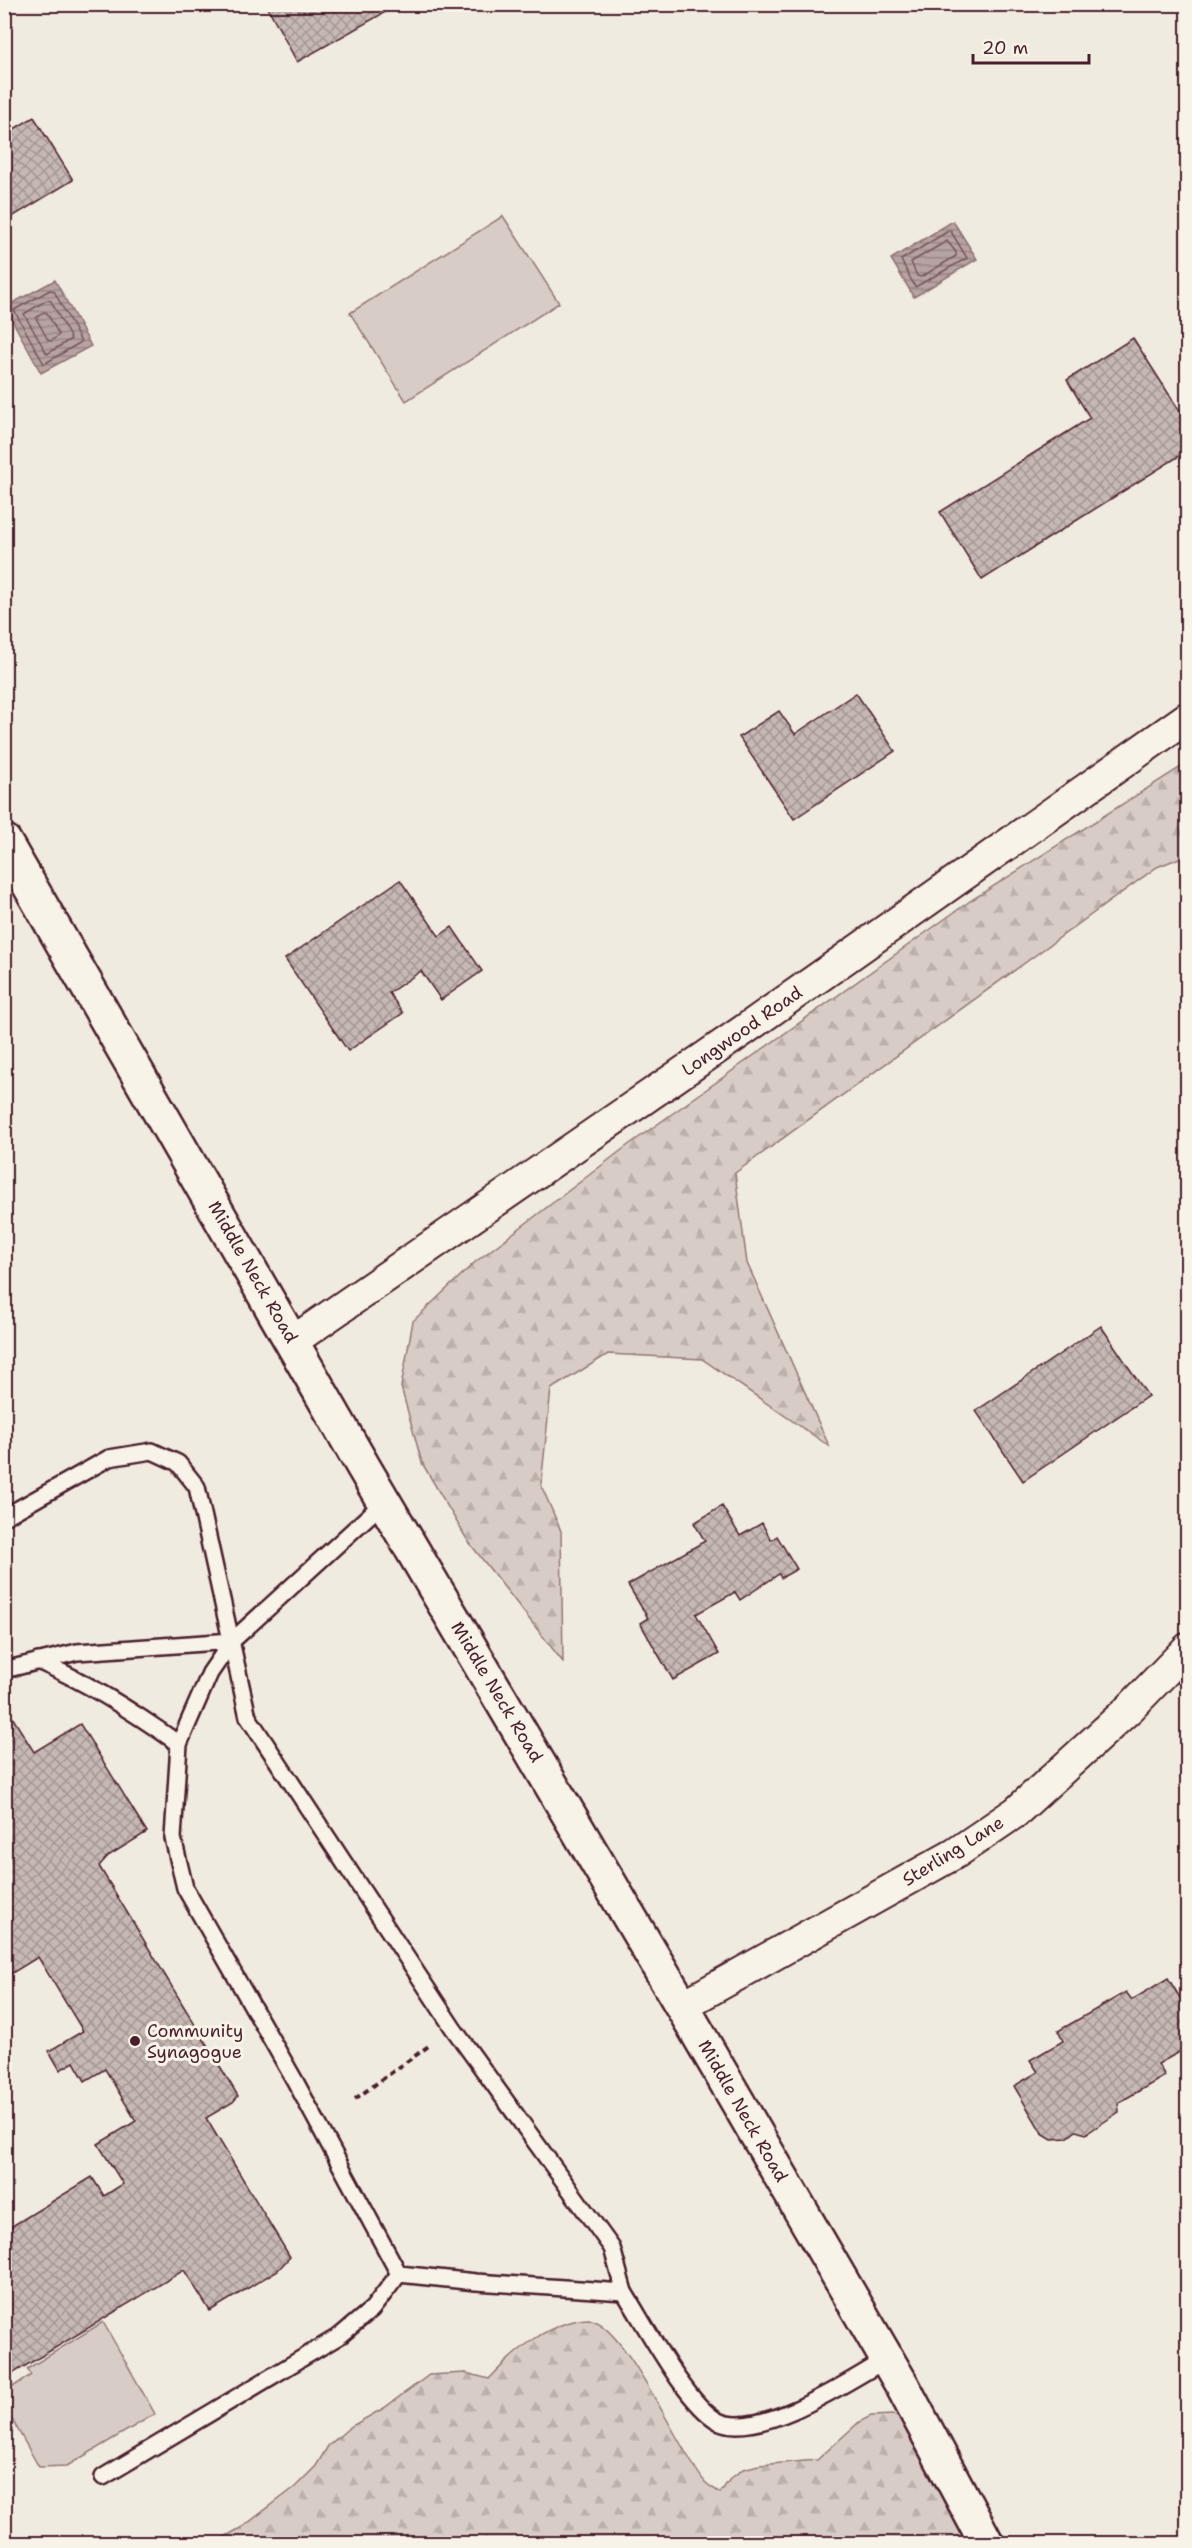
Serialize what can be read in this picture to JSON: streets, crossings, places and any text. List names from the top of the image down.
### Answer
{
  "streets": {
    "main road": ["Middle Neck Road"],
    "street": ["Longwood Road", "Sterling Lane"]
  },
  "crossings": [
    ["Longwood Road", "Middle Neck Road"],
    ["Middle Neck Road", "Sterling Lane"]
  ],
  "places": ["Community Synagogue"],
  "scale_bar": "20 m"
}
